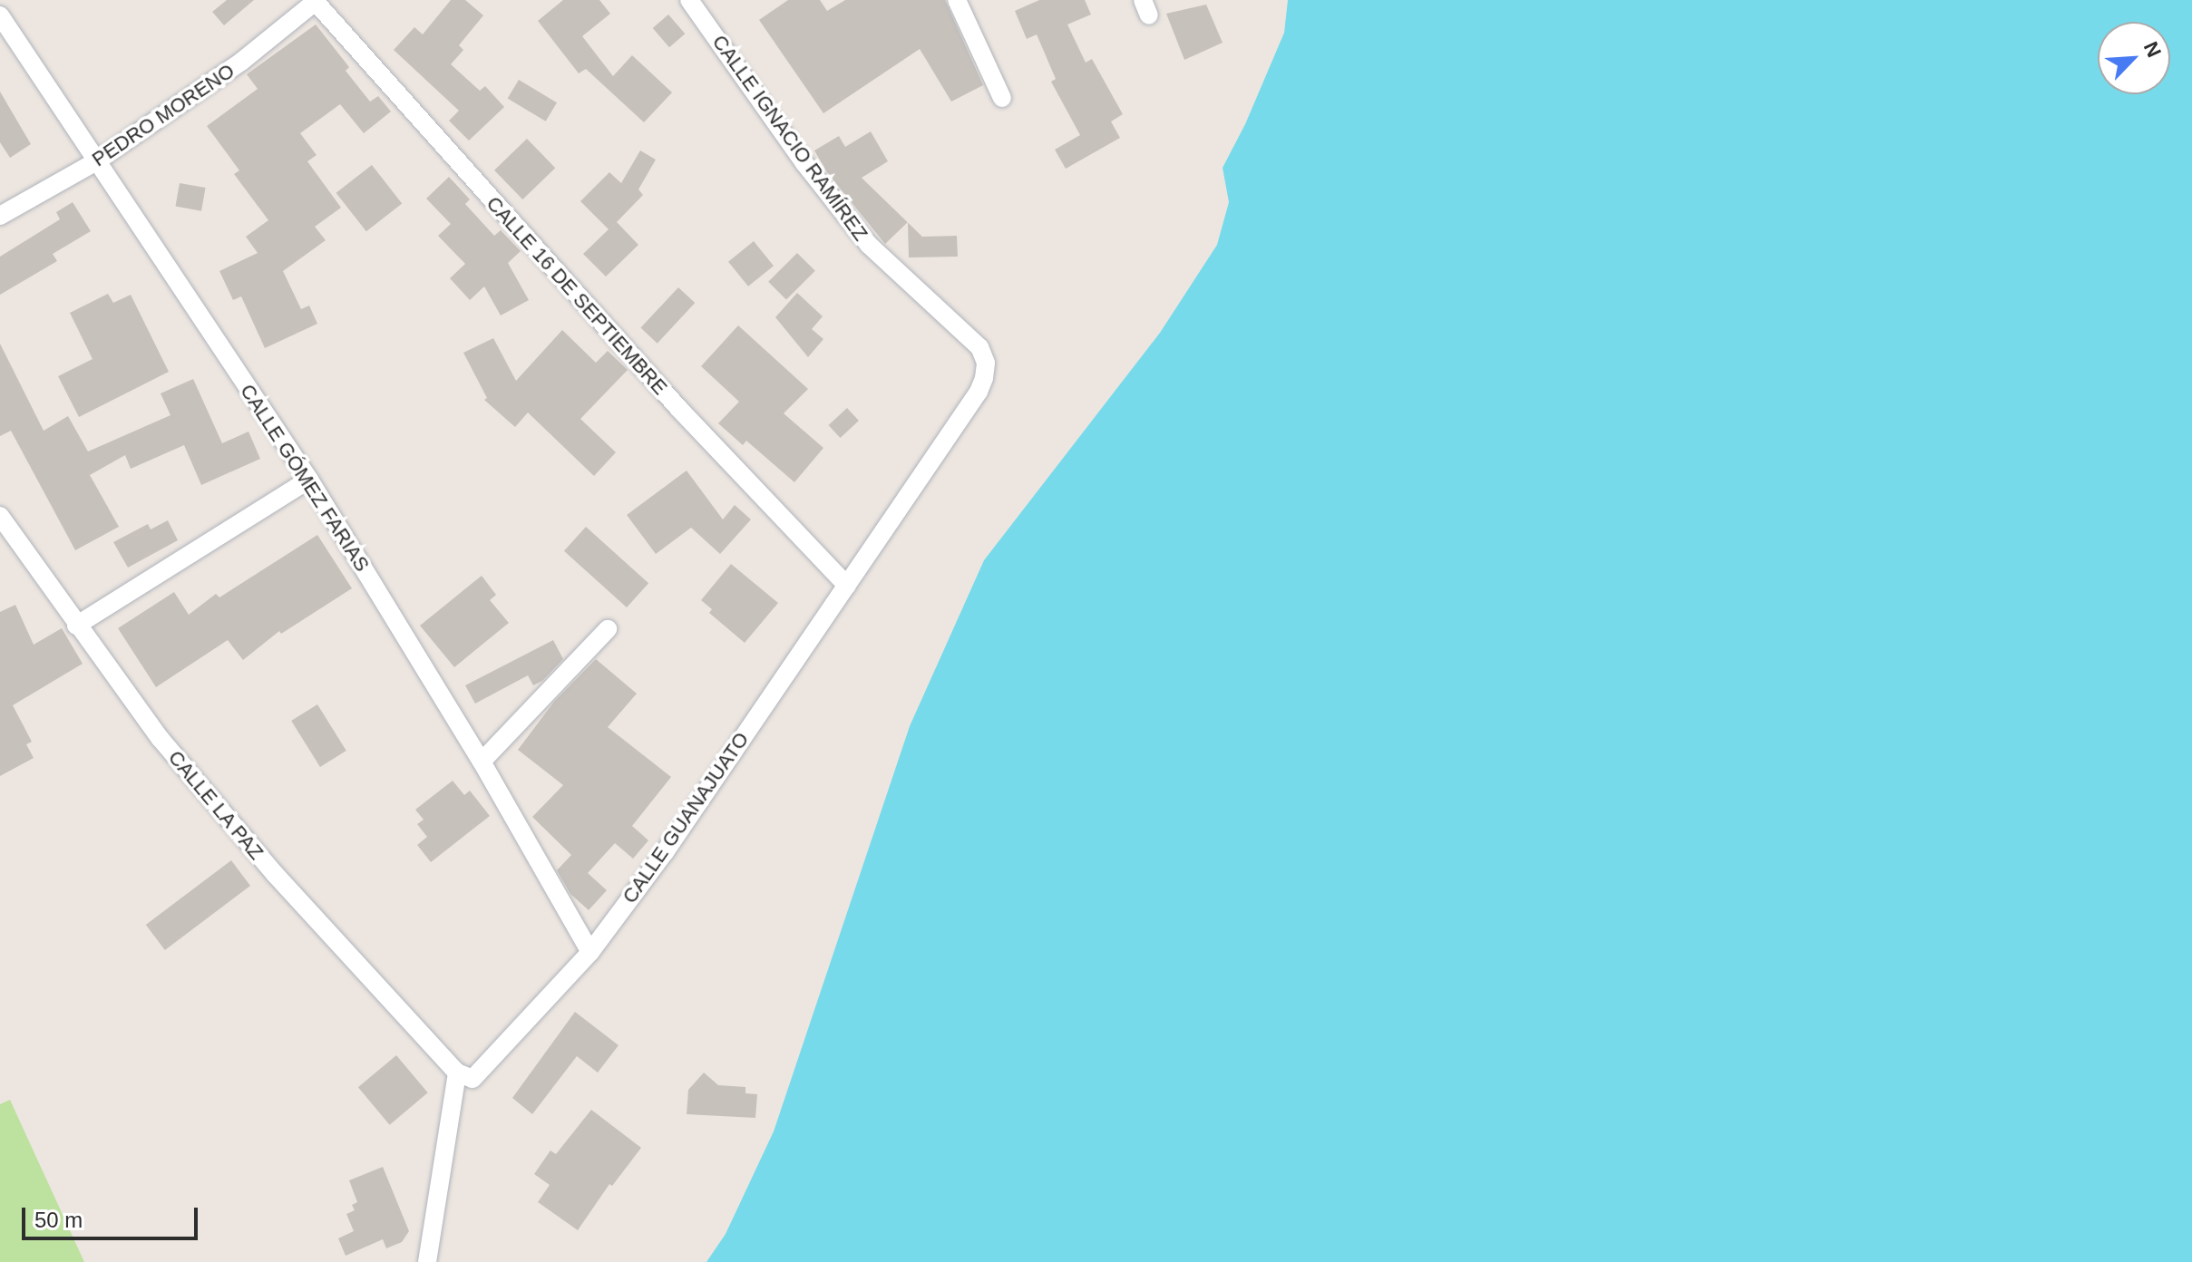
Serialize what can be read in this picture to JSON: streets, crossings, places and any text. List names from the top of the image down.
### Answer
{
  "streets": {
    "street": [
      "PEDRO MORENO",
      "CALLE IGNACIO RAMÍREZ",
      "CALLE 16 DE SEPTIEMBRE",
      "CALLE GÓMEZ FARIAS",
      "CALLE LA PAZ",
      "CALLE GUANAJUATO"
    ]
  },
  "crossings": [
    ["PEDRO MORENO", "CALLE 16 DE SEPTIEMBRE"],
    ["PEDRO MORENO", "CALLE GÓMEZ FARIAS"],
    ["CALLE IGNACIO RAMÍREZ", "CALLE GUANAJUATO"],
    ["CALLE 16 DE SEPTIEMBRE", "CALLE GUANAJUATO"],
    ["CALLE GÓMEZ FARIAS", "CALLE GUANAJUATO"],
    ["CALLE LA PAZ", "CALLE GUANAJUATO"]
  ],
  "scale_bar": "50 m",
  "north": "top right"
}
